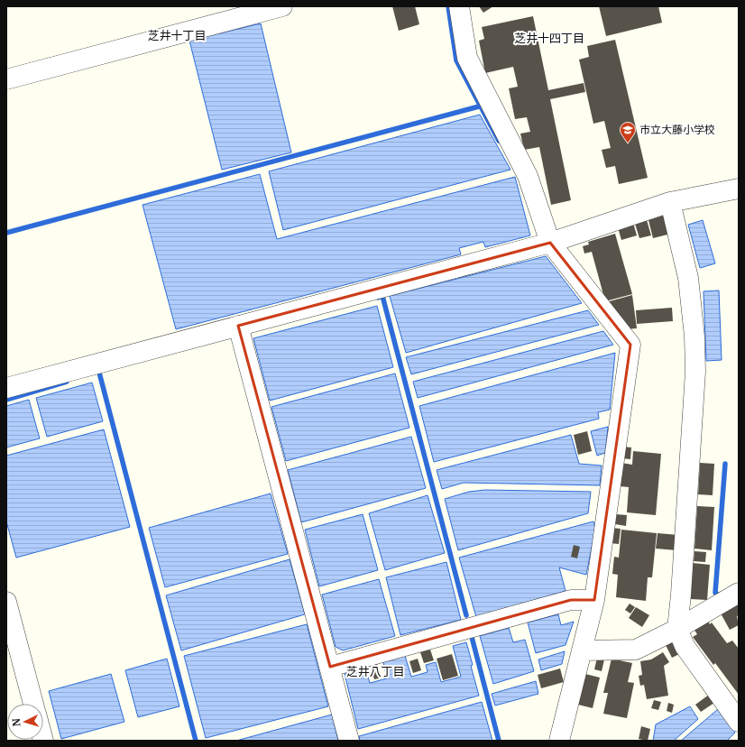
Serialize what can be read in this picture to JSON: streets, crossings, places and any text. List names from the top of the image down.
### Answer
{
  "districts": ["芝井十丁目", "芝井十四丁目", "芝井八丁目"],
  "places": {
    "school or university": ["市立大藤小学校"]
  },
  "north": "left"
}
